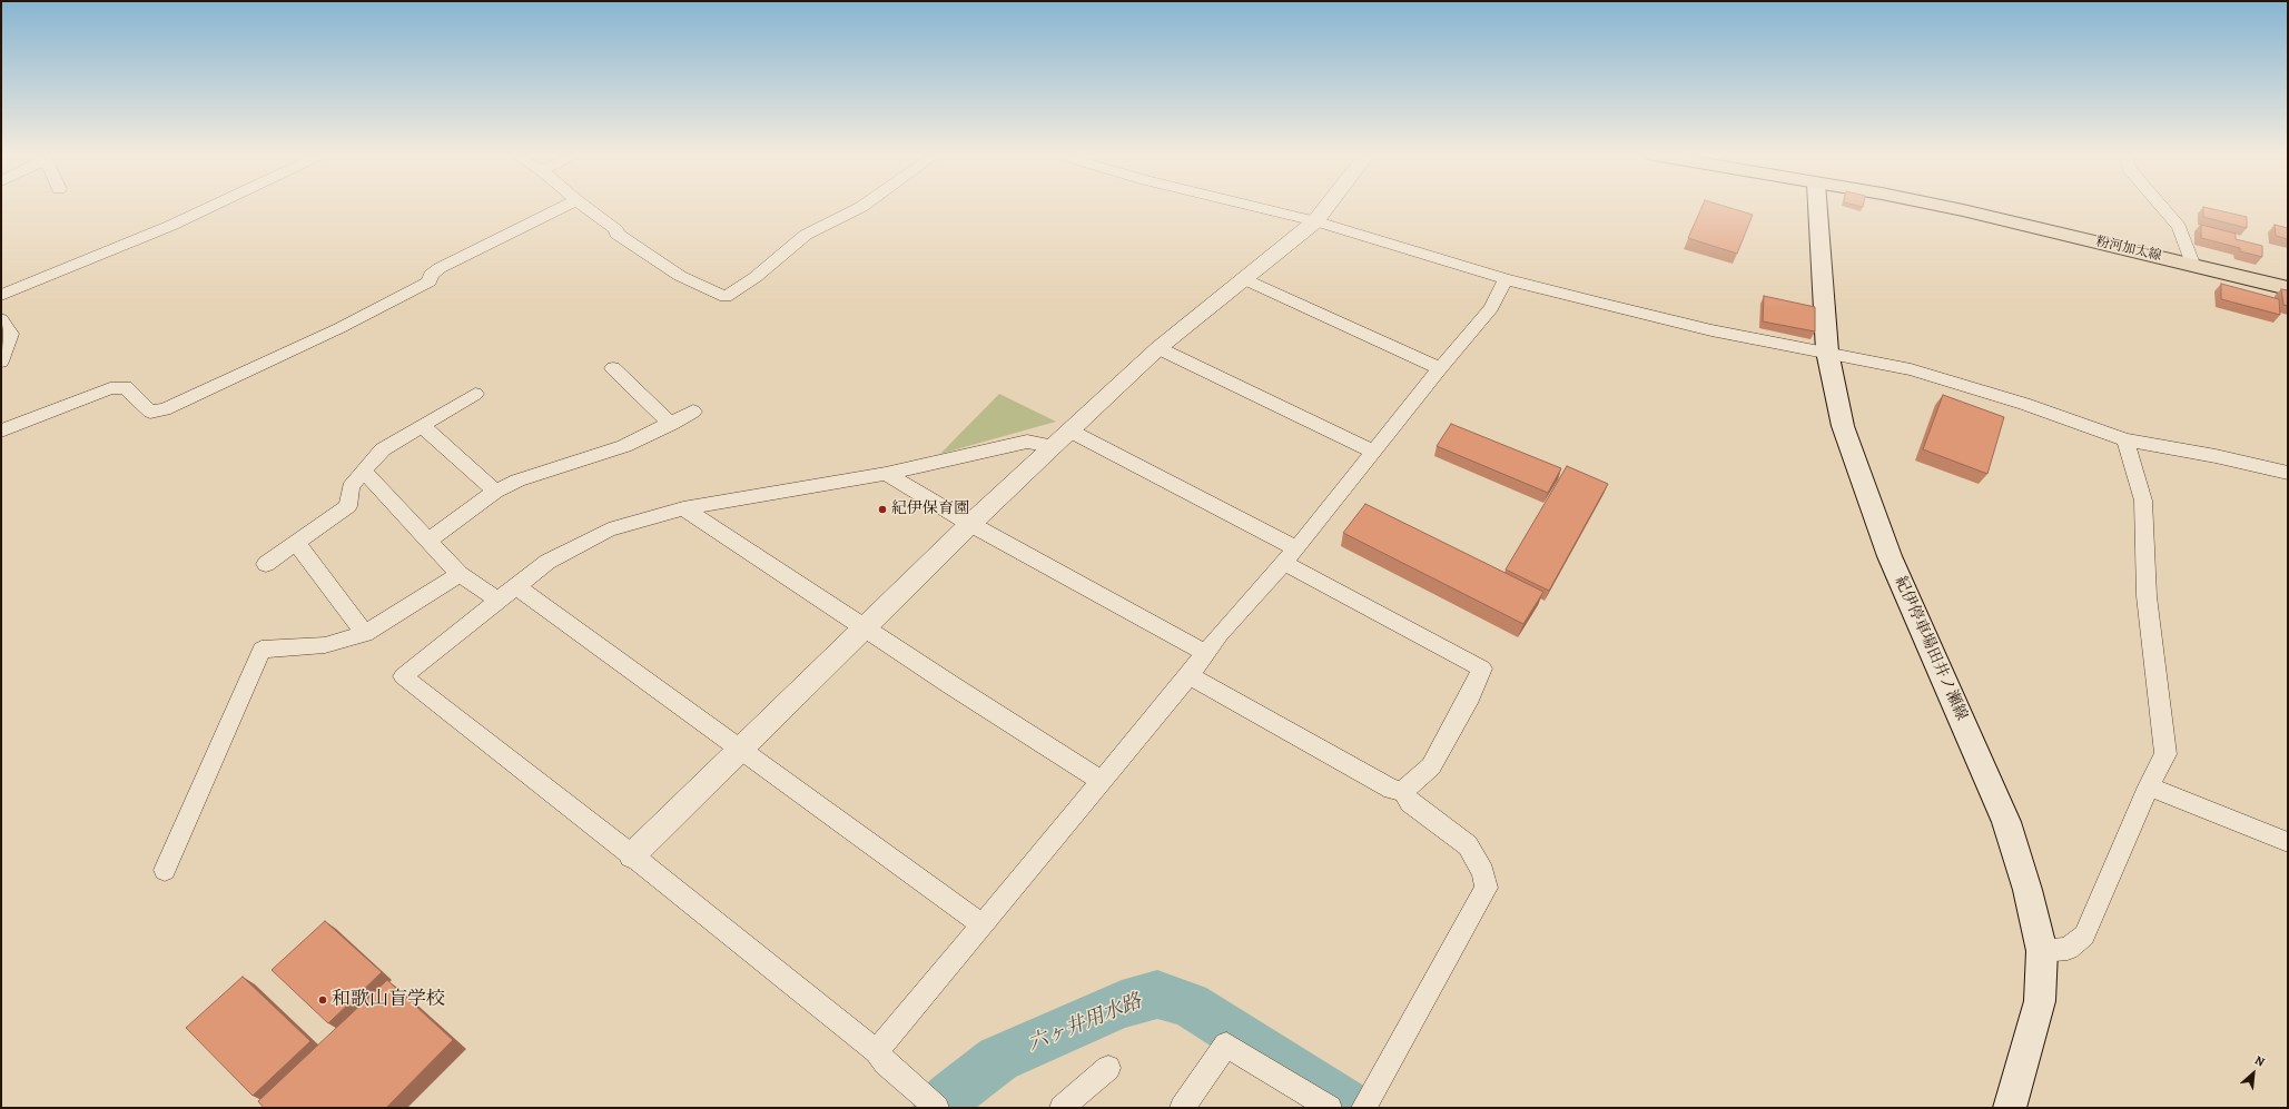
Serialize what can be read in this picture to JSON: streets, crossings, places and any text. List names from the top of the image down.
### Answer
{
  "streets": {
    "main road": ["粉河加太線", "紀伊停車場田井ノ瀬線"]
  },
  "water": ["六ヶ井用水路"],
  "places": ["紀伊保育園", "和歌山盲学校"],
  "north": "top right"
}
